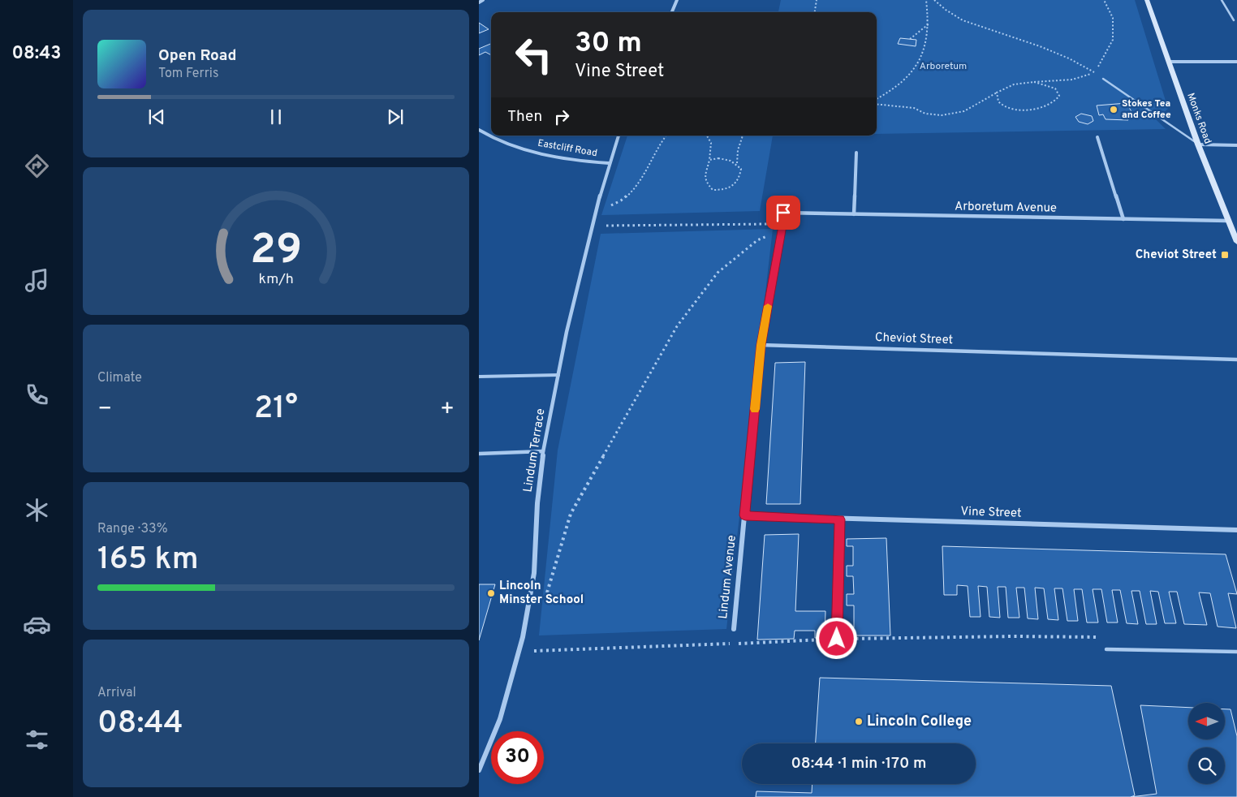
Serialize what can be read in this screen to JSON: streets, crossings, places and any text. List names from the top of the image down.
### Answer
{
  "streets": {
    "main road": ["Monks Road"],
    "street": [
      "Eastcliff Road",
      "Arboretum Avenue",
      "Cheviot Street",
      "Lindum Terrace",
      "Vine Street",
      "Lindum Avenue"
    ]
  },
  "crossings": [
    ["Monks Road", "Arboretum Avenue"],
    ["Eastcliff Road", "Lindum Terrace"],
    ["Arboretum Avenue", "Lindum Avenue"],
    ["Cheviot Street", "Lindum Avenue"],
    ["Vine Street", "Lindum Avenue"]
  ],
  "parks": ["Arboretum"],
  "places": {
    "other": ["Stokes Tea and Coffee", "Lincoln Minster School", "Lincoln College"],
    "transit": ["Cheviot Street"]
  },
  "north": "left",
  "page": {
    "tabs": "08:43",
    "turn": ["30 m", "Vine Street"],
    "song": ["Open Road", "Tom Ferris"],
    "then": "Then",
    "tile": [
      "Climate",
      ["Range · 33%", "165 km"],
      ["Arrival", "08:44"]
    ],
    "heat": ["−", "21°", "+"],
    "limit": "30",
    "trip": "08:44 · 1 min · 170 m",
    "gauge": ["29", "km/h"]
  }
}
